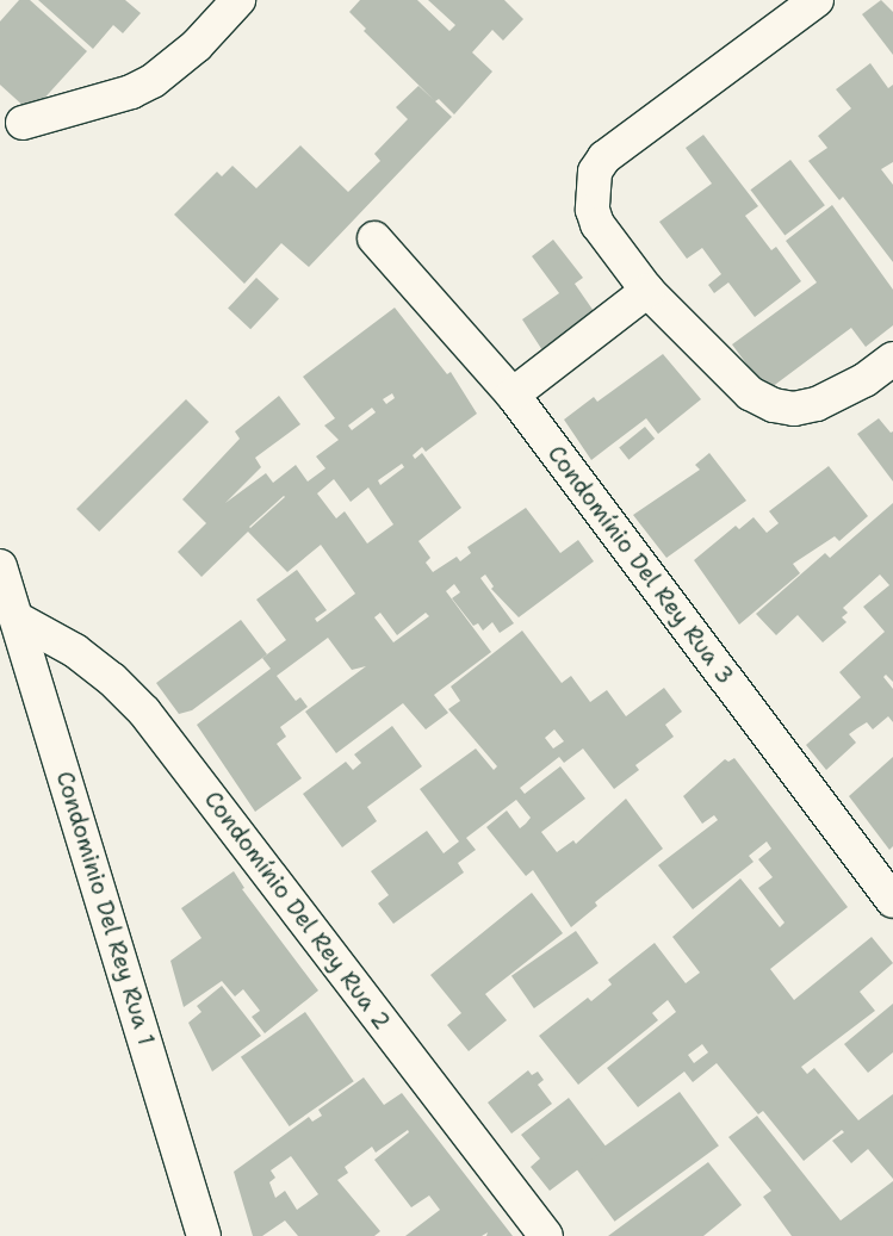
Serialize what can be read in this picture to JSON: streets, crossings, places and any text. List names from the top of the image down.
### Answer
{
  "streets": {
    "street": ["Condomínio Del Rey Rua 3", "Condominio Del Rey Rua 1", "Condomínio Del Rey Rua 2"]
  },
  "crossings": [
    ["Condominio Del Rey Rua 1", "Condomínio Del Rey Rua 2"]
  ]
}
